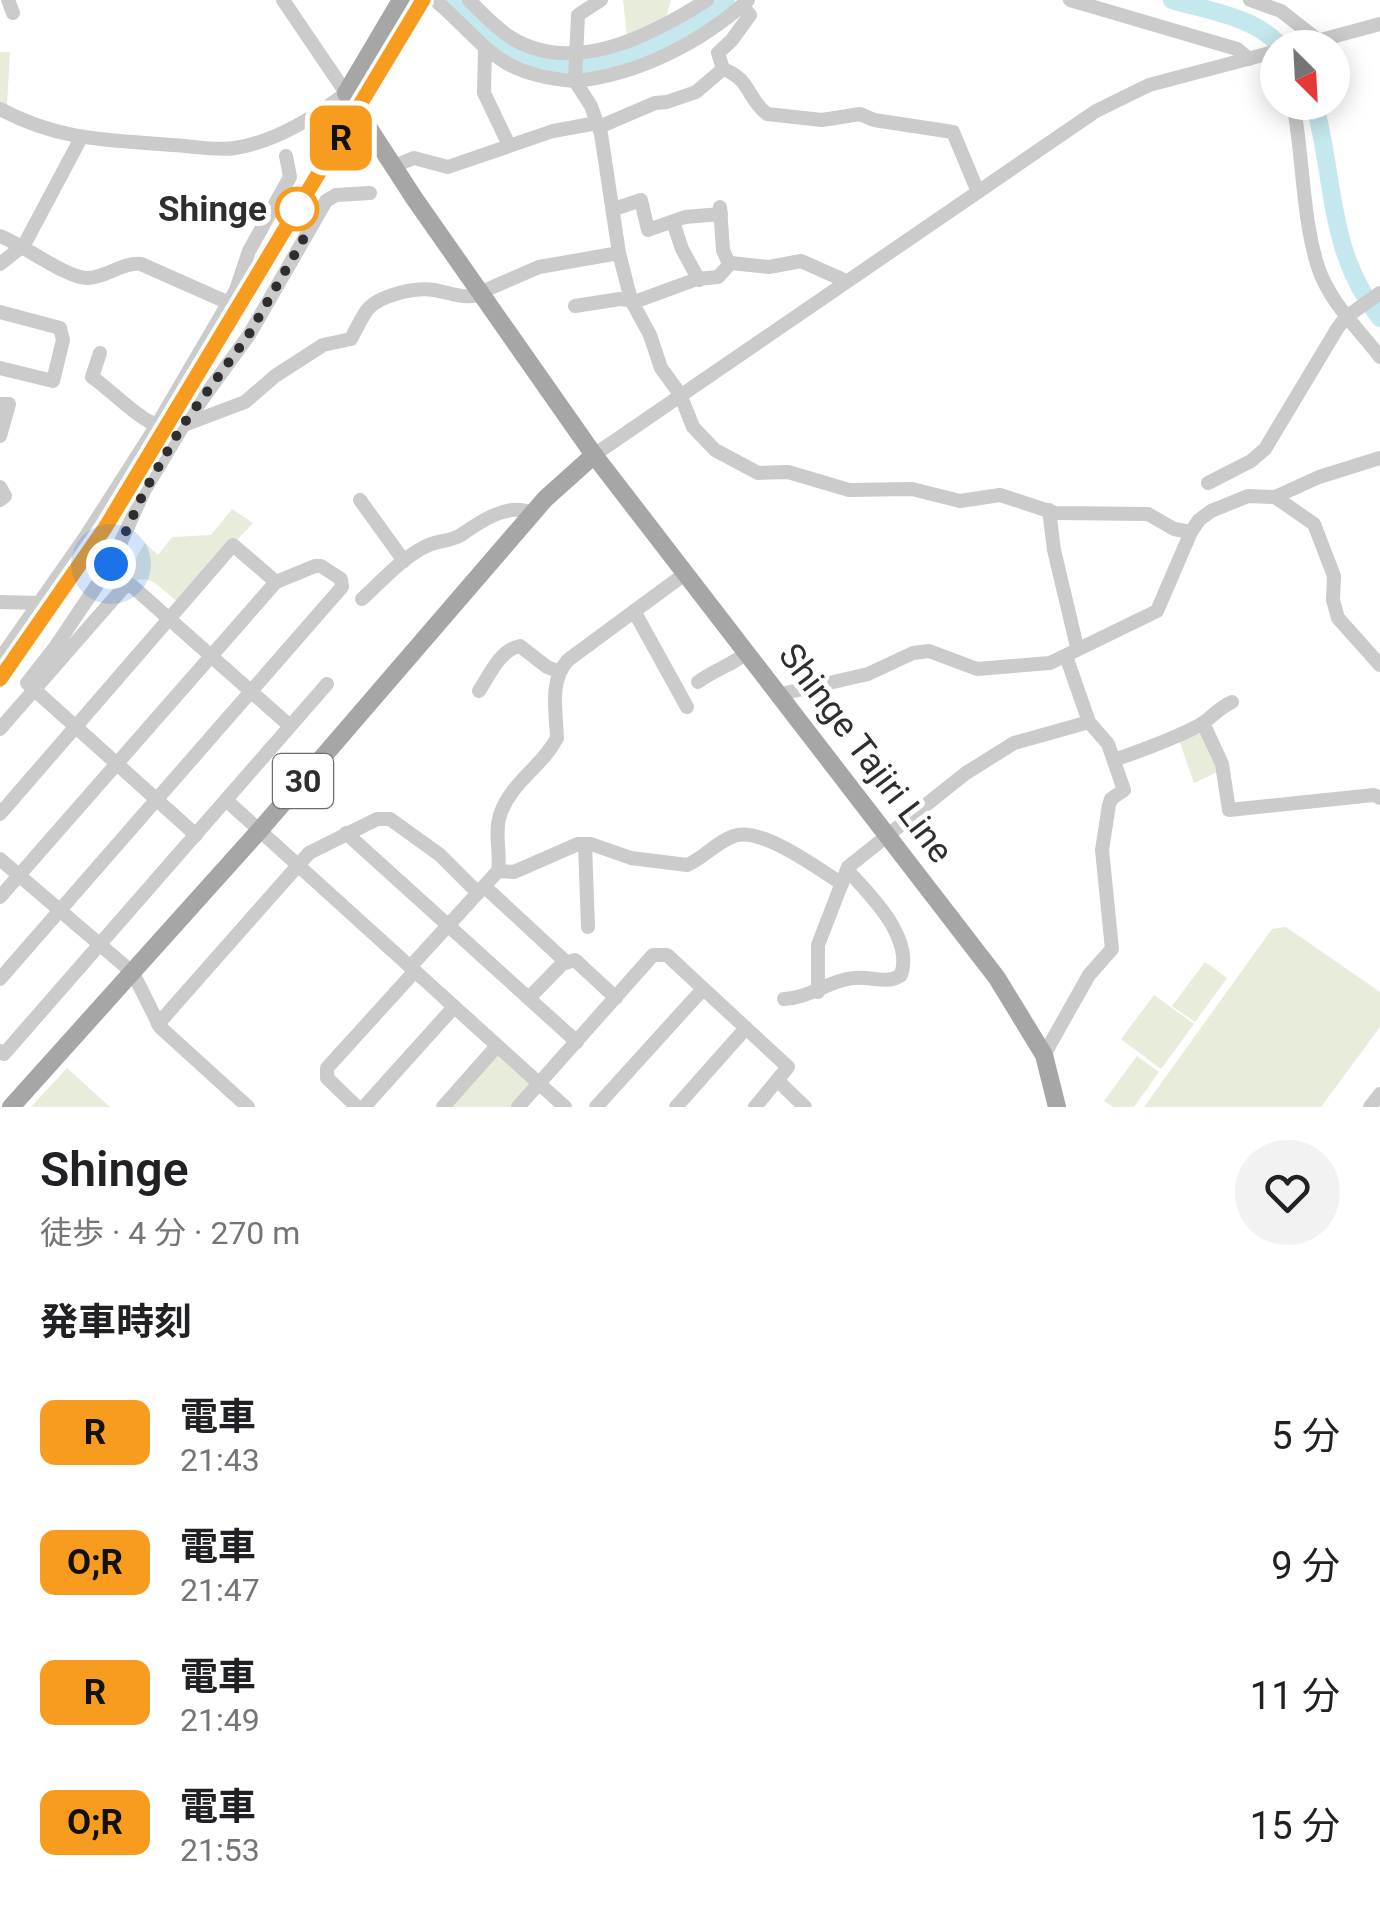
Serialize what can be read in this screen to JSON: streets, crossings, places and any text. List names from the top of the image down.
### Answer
{
  "streets": {
    "main road": ["Shinge Tajiri Line", "30"]
  },
  "crossings": [
    ["Shinge Tajiri Line", "30"]
  ],
  "places": ["Shinge"],
  "north": "bottom right",
  "page": {
    "on_map": "R",
    "heading": [
      ["Shinge", "徒歩 · 4 分 · 270 m"],
      "発車時刻"
    ],
    "list": [
      {
        "mark": "R",
        "name": "電車",
        "note": "21:43",
        "value": "5 分"
      },
      {
        "mark": "O;R",
        "name": "電車",
        "note": "21:47",
        "value": "9 分"
      },
      {
        "mark": "R",
        "name": "電車",
        "note": "21:49",
        "value": "11 分"
      },
      {
        "mark": "O;R",
        "name": "電車",
        "note": "21:53",
        "value": "15 分"
      }
    ]
  }
}
